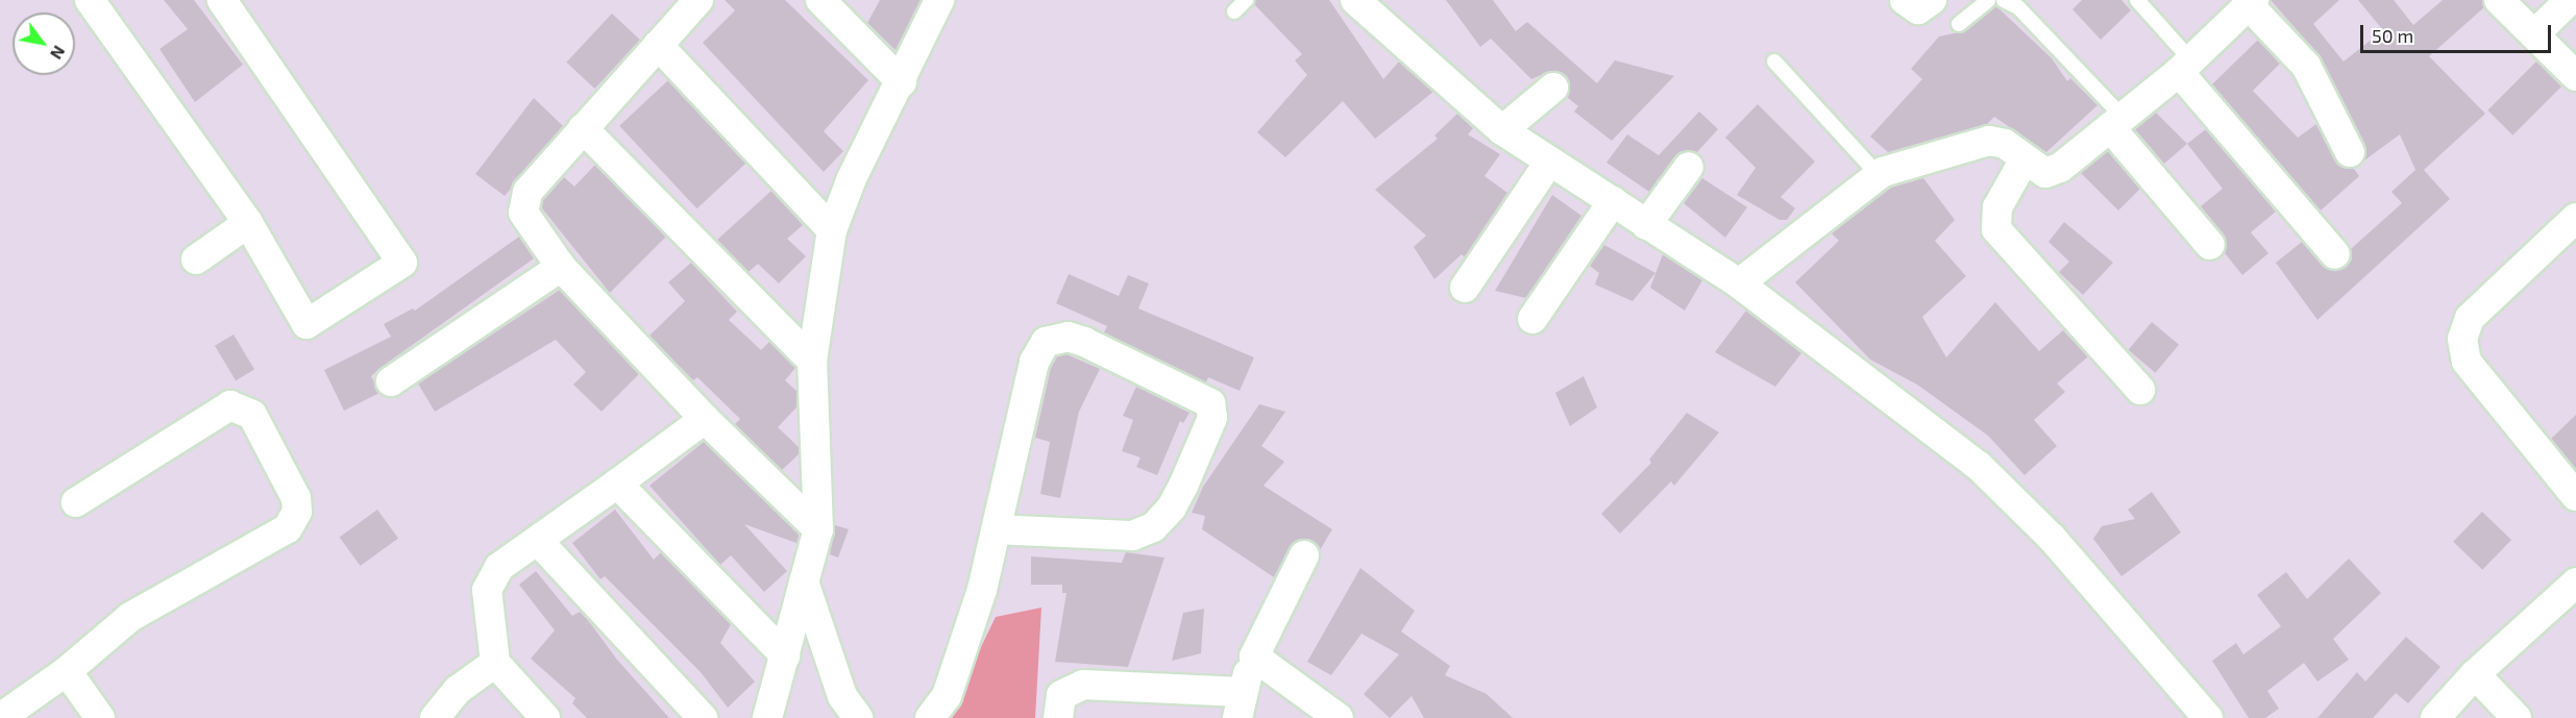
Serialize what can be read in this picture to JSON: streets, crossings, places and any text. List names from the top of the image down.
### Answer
{
  "scale_bar": "50 m",
  "north": "bottom right"
}
